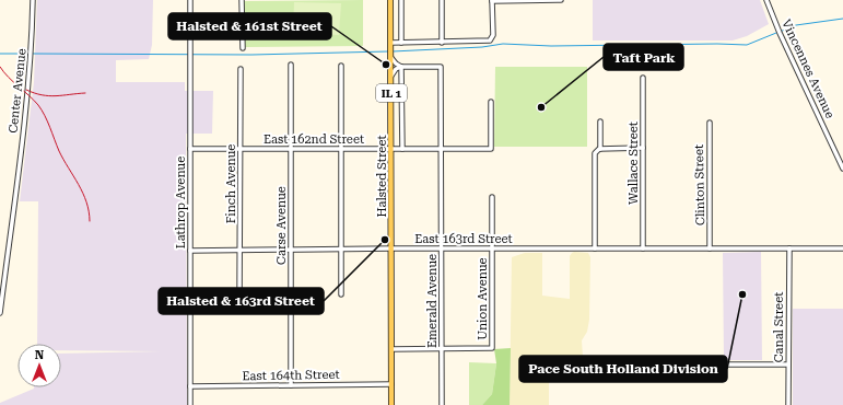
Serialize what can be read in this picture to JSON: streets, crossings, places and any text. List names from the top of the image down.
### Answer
{
  "streets": {
    "main road": ["IL 1", "Halsted Street"],
    "street": [
      "Vincennes Avenue",
      "Center Avenue",
      "East 162nd Street",
      "Wallace Street",
      "Finch Avenue",
      "Clinton Street",
      "Lathrop Avenue",
      "Carse Avenue",
      "East 163rd Street",
      "Union Avenue",
      "Emerald Avenue",
      "Canal Street",
      "East 164th Street"
    ]
  },
  "crossings": [
    ["East 162nd Street", "Halsted Street"],
    ["East 162nd Street", "Finch Avenue"],
    ["East 162nd Street", "Lathrop Avenue"],
    ["East 162nd Street", "Carse Avenue"],
    ["East 162nd Street", "Emerald Avenue"],
    ["Wallace Street", "East 163rd Street"],
    ["Halsted Street", "East 163rd Street"],
    ["Halsted Street", "Emerald Avenue"],
    ["Halsted Street", "East 164th Street"],
    ["Finch Avenue", "East 163rd Street"],
    ["Clinton Street", "East 163rd Street"],
    ["Lathrop Avenue", "East 163rd Street"],
    ["Lathrop Avenue", "East 164th Street"],
    ["Carse Avenue", "East 163rd Street"],
    ["Carse Avenue", "East 164th Street"],
    ["East 163rd Street", "Union Avenue"],
    ["East 163rd Street", "Emerald Avenue"],
    ["East 163rd Street", "Canal Street"],
    ["Union Avenue", "Emerald Avenue"]
  ],
  "places": [
    "Halsted & 161st Street",
    "Taft Park",
    "Halsted & 163rd Street",
    "Pace South Holland Division"
  ],
  "north": "top"
}
